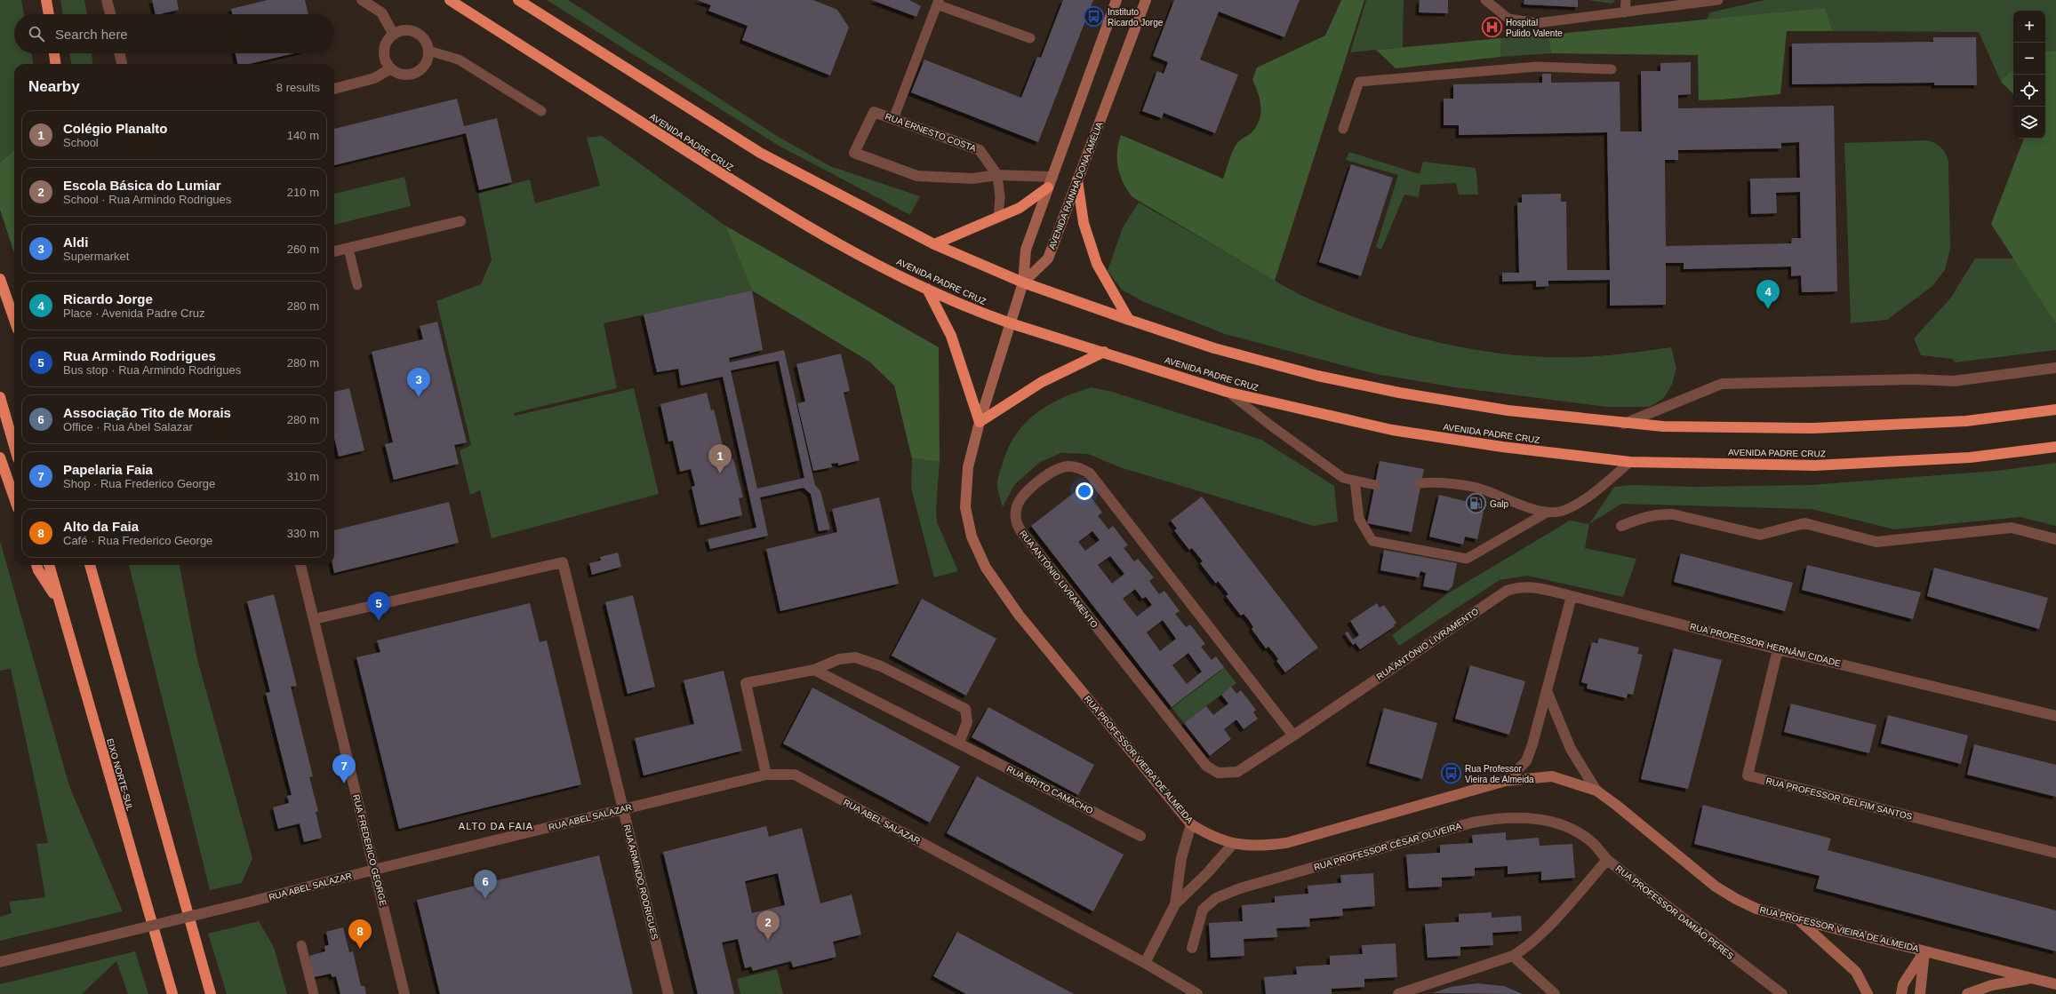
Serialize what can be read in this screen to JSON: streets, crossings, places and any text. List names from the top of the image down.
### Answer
{
  "streets": {
    "highway": ["AVENIDA PADRE CRUZ", "EIXO NORTE-SUL"],
    "street": [
      "RUA ERNESTO COSTA",
      "AVENIDA RAINHA DONA AMÉLIA",
      "RUA ANTÓNIO LIVRAMENTO",
      "RUA PROFESSOR HERNÂNI CIDADE",
      "RUA PROFESSOR VIEIRA DE ALMEIDA",
      "RUA BRITO CAMACHO",
      "RUA PROFESSOR DELFIM SANTOS",
      "RUA ABEL SALAZAR",
      "RUA PROFESSOR CÉSAR OLIVEIRA",
      "RUA FREDERICO GEORGE",
      "RUA ARMINDO RODRIGUES",
      "RUA PROFESSOR DAMIÃO PERES"
    ]
  },
  "crossings": [
    ["AVENIDA PADRE CRUZ", "RUA PROFESSOR VIEIRA DE ALMEIDA"],
    ["AVENIDA RAINHA DONA AMÉLIA", "RUA PROFESSOR VIEIRA DE ALMEIDA"],
    ["RUA ANTÓNIO LIVRAMENTO", "RUA PROFESSOR HERNÂNI CIDADE"],
    ["RUA PROFESSOR HERNÂNI CIDADE", "RUA PROFESSOR DELFIM SANTOS"],
    ["RUA ABEL SALAZAR", "RUA FREDERICO GEORGE"],
    ["RUA ABEL SALAZAR", "RUA ARMINDO RODRIGUES"],
    ["RUA PROFESSOR CÉSAR OLIVEIRA", "RUA PROFESSOR DAMIÃO PERES"],
    ["RUA FREDERICO GEORGE", "RUA ARMINDO RODRIGUES"]
  ],
  "districts": ["ALTO DA FAIA"],
  "places": {
    "bus stop": ["Instituto Ricardo Jorge", "Rua Professor Vieira de Almeida"],
    "hospital": ["Hospital Pulido Valente"],
    "fuel station": ["Galp"]
  },
  "page": {
    "map_buttons": ["+", "−"],
    "search": "Search here",
    "heading": ["Nearby", "8 results"],
    "list": [
      {
        "mark": "1",
        "name": "Colégio Planalto",
        "note": "School",
        "value": "140 m"
      },
      {
        "mark": "2",
        "name": "Escola Básica do Lumiar",
        "note": "School · Rua Armindo Rodrigues",
        "value": "210 m"
      },
      {
        "mark": "3",
        "name": "Aldi",
        "note": "Supermarket",
        "value": "260 m"
      },
      {
        "mark": "4",
        "name": "Ricardo Jorge",
        "note": "Place · Avenida Padre Cruz",
        "value": "280 m"
      },
      {
        "mark": "5",
        "name": "Rua Armindo Rodrigues",
        "note": "Bus stop · Rua Armindo Rodrigues",
        "value": "280 m"
      },
      {
        "mark": "6",
        "name": "Associação Tito de Morais",
        "note": "Office · Rua Abel Salazar",
        "value": "280 m"
      },
      {
        "mark": "7",
        "name": "Papelaria Faia",
        "note": "Shop · Rua Frederico George",
        "value": "310 m"
      },
      {
        "mark": "8",
        "name": "Alto da Faia",
        "note": "Café · Rua Frederico George",
        "value": "330 m"
      }
    ],
    "pins": [
      "4",
      "3",
      "1",
      "5",
      "7",
      "6",
      "2",
      "8"
    ]
  }
}
